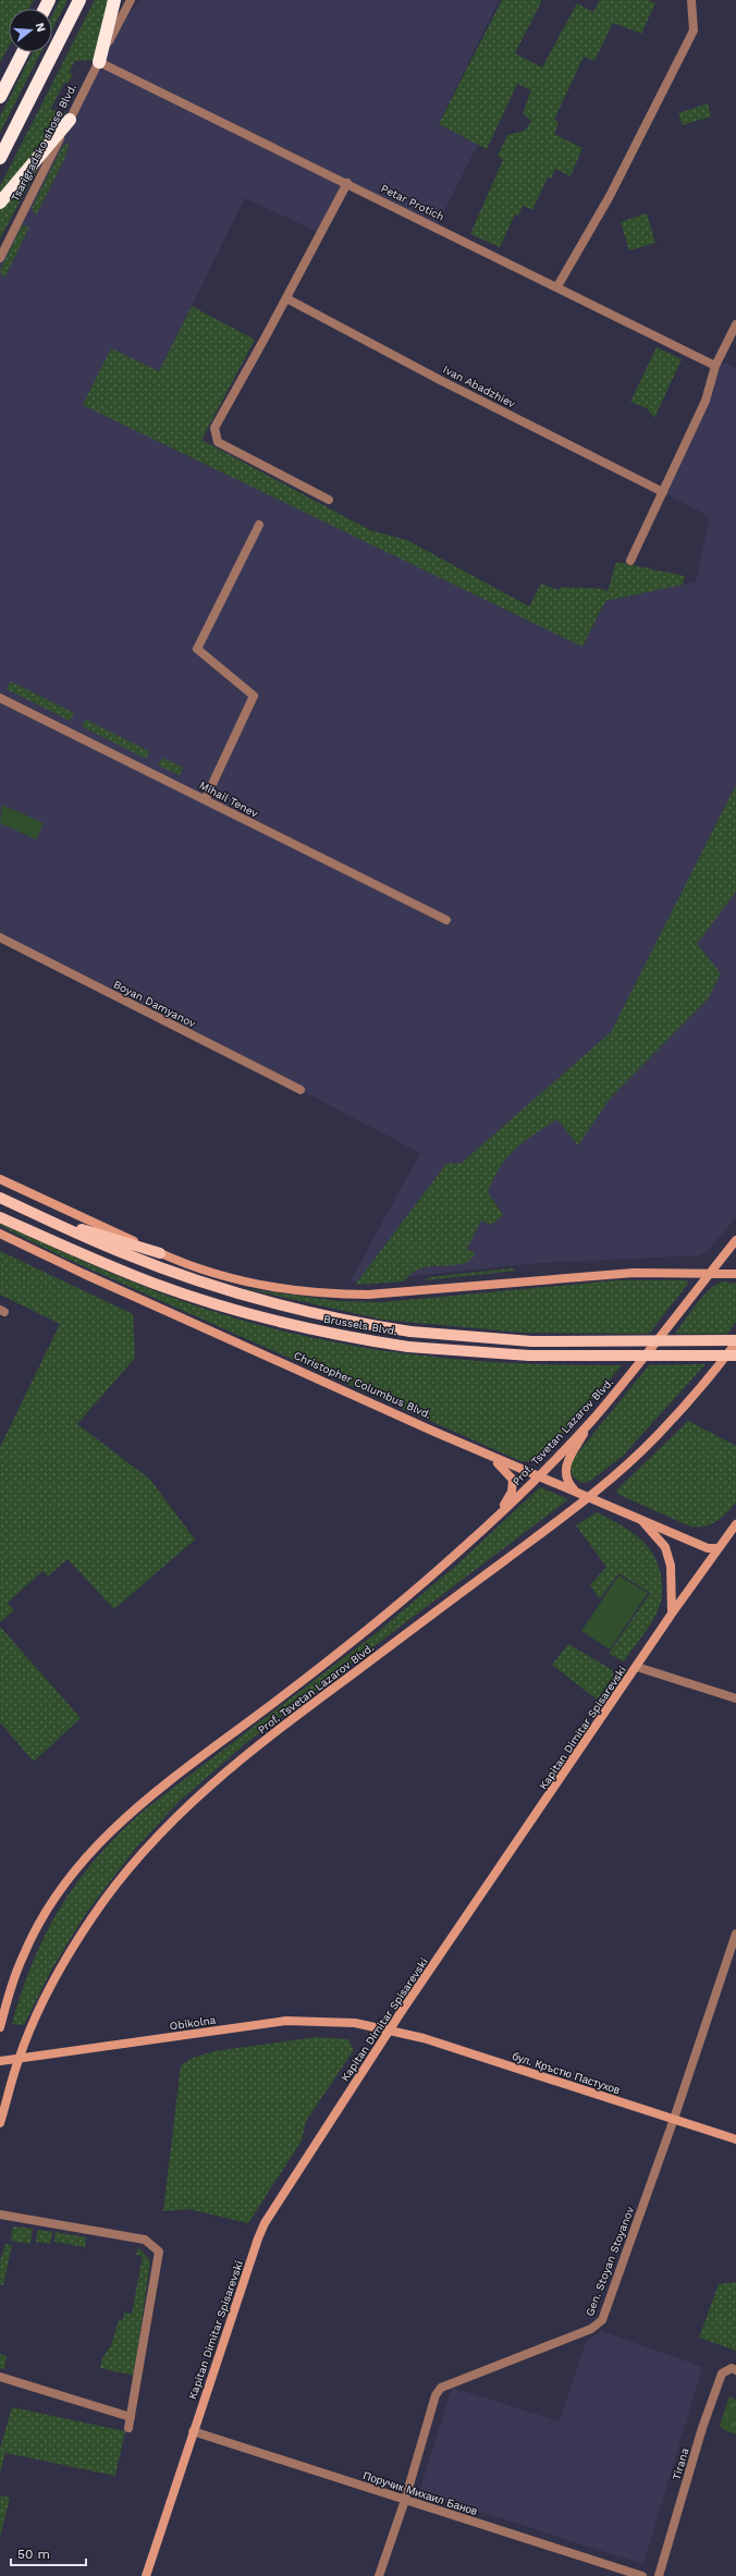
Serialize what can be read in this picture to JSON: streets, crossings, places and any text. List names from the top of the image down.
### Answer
{
  "streets": {
    "main road": [
      "Brussels Blvd.",
      "Christopher Columbus Blvd.",
      "Prof. Tsvetan Lazarov Blvd.",
      "Kapitan Dimitar Spisarevski",
      "Obikolna",
      "бул. Кръстю Пастухов"
    ],
    "street": [
      "Tsarigradsko shose Blvd.",
      "Petar Protich",
      "Ivan Abadzhiev",
      "Mihail Tenev",
      "Boyan Damyanov",
      "Gen. Stoyan Stoyanov",
      "Tirana",
      "Поручик Михаил Банов"
    ]
  },
  "crossings": [
    ["Tsarigradsko shose Blvd.", "Petar Protich"],
    ["Brussels Blvd.", "Prof. Tsvetan Lazarov Blvd."],
    ["Christopher Columbus Blvd.", "Prof. Tsvetan Lazarov Blvd."],
    ["Christopher Columbus Blvd.", "Kapitan Dimitar Spisarevski"],
    ["Prof. Tsvetan Lazarov Blvd.", "Obikolna"],
    ["Kapitan Dimitar Spisarevski", "Obikolna"],
    ["Kapitan Dimitar Spisarevski", "бул. Кръстю Пастухов"],
    ["Kapitan Dimitar Spisarevski", "Поручик Михаил Банов"],
    ["Obikolna", "бул. Кръстю Пастухов"],
    ["бул. Кръстю Пастухов", "Gen. Stoyan Stoyanov"],
    ["Gen. Stoyan Stoyanov", "Поручик Михаил Банов"]
  ],
  "scale_bar": "50 m",
  "north": "right"
}
